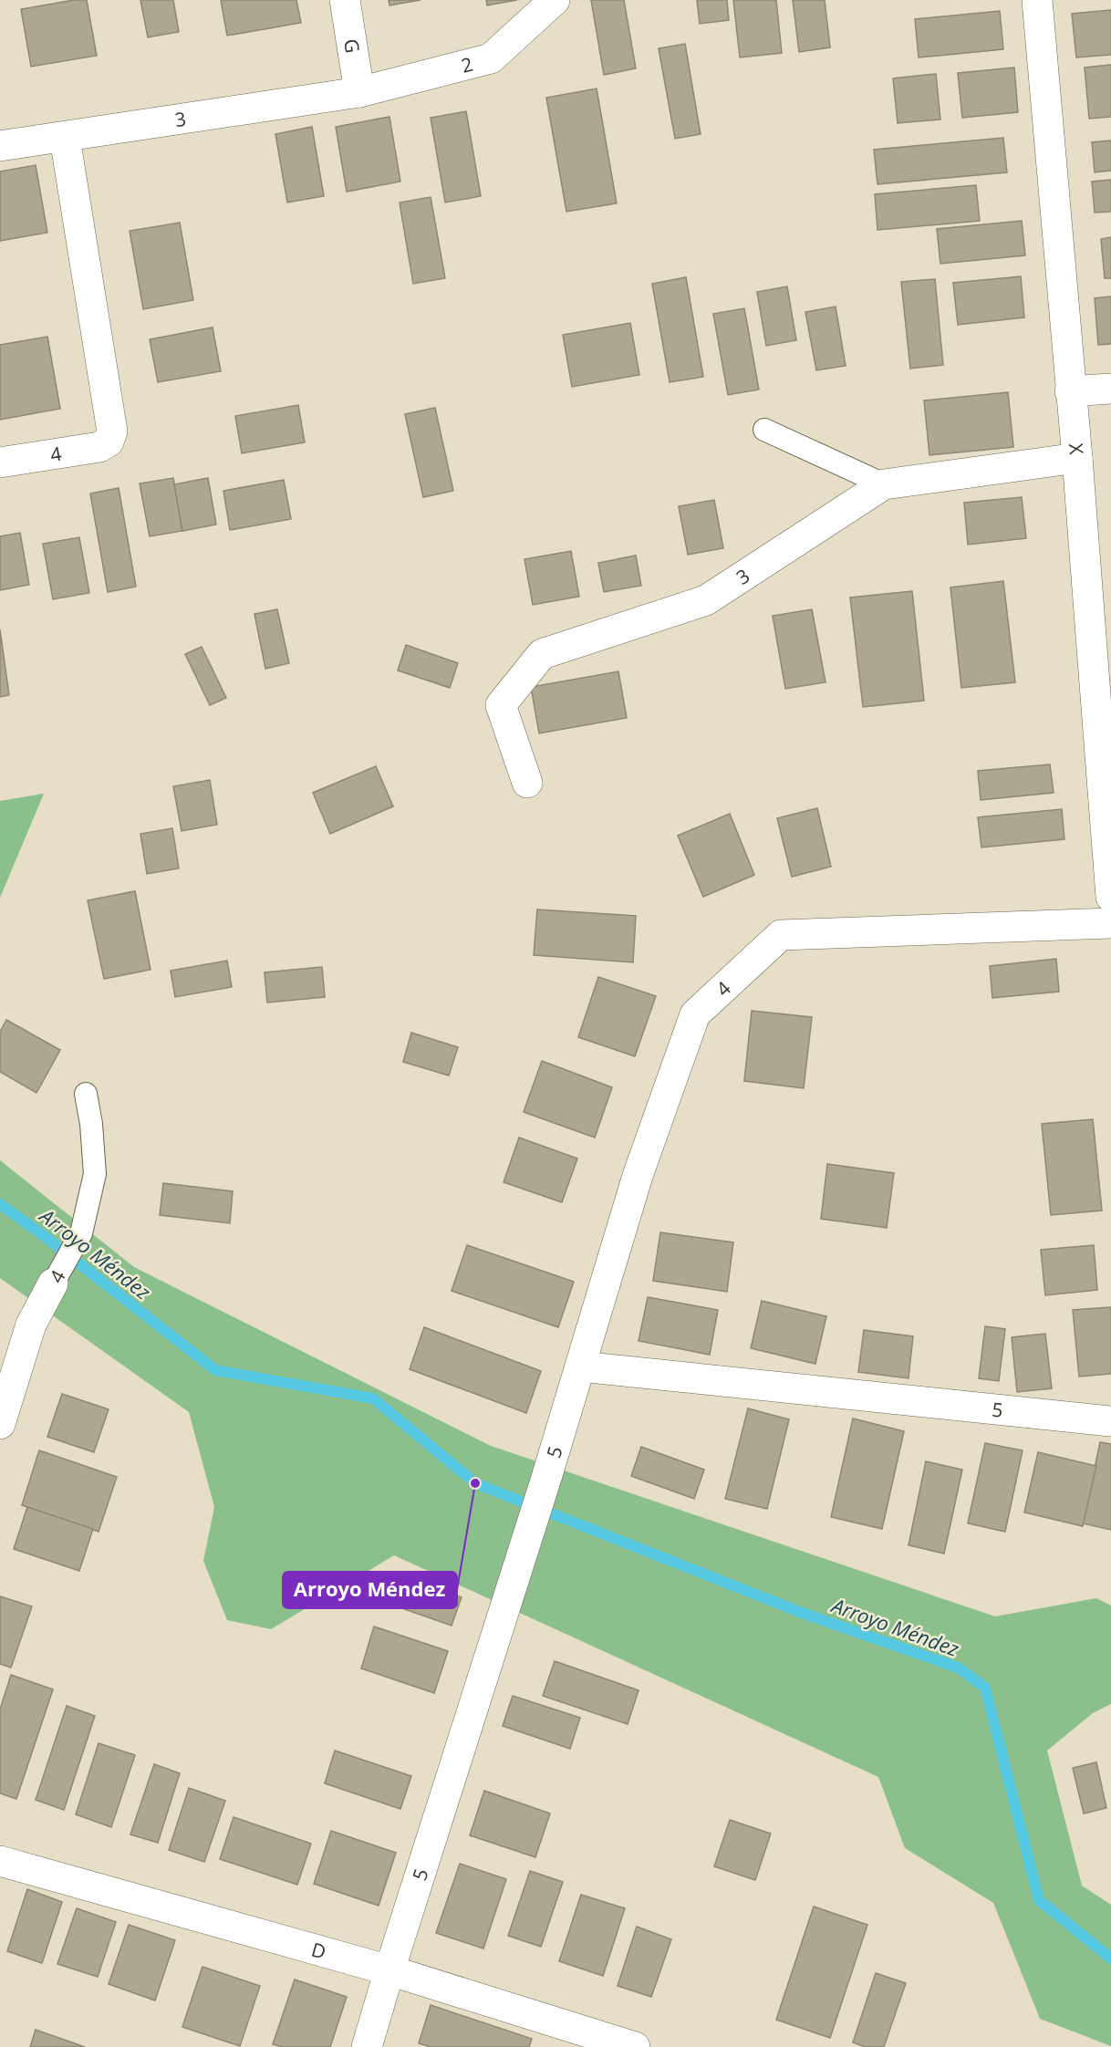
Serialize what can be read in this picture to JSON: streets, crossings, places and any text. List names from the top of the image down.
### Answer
{
  "streets": {
    "street": [
      "G",
      "2",
      "3",
      "X",
      "4",
      "5",
      "D"
    ]
  },
  "crossings": [
    ["G", "2"],
    ["G", "3"],
    ["2", "3"],
    ["3", "X"],
    ["3", "4"],
    ["4", "5"],
    ["5", "D"]
  ],
  "water": ["Arroyo Méndez"],
  "places": ["Arroyo Méndez"]
}
